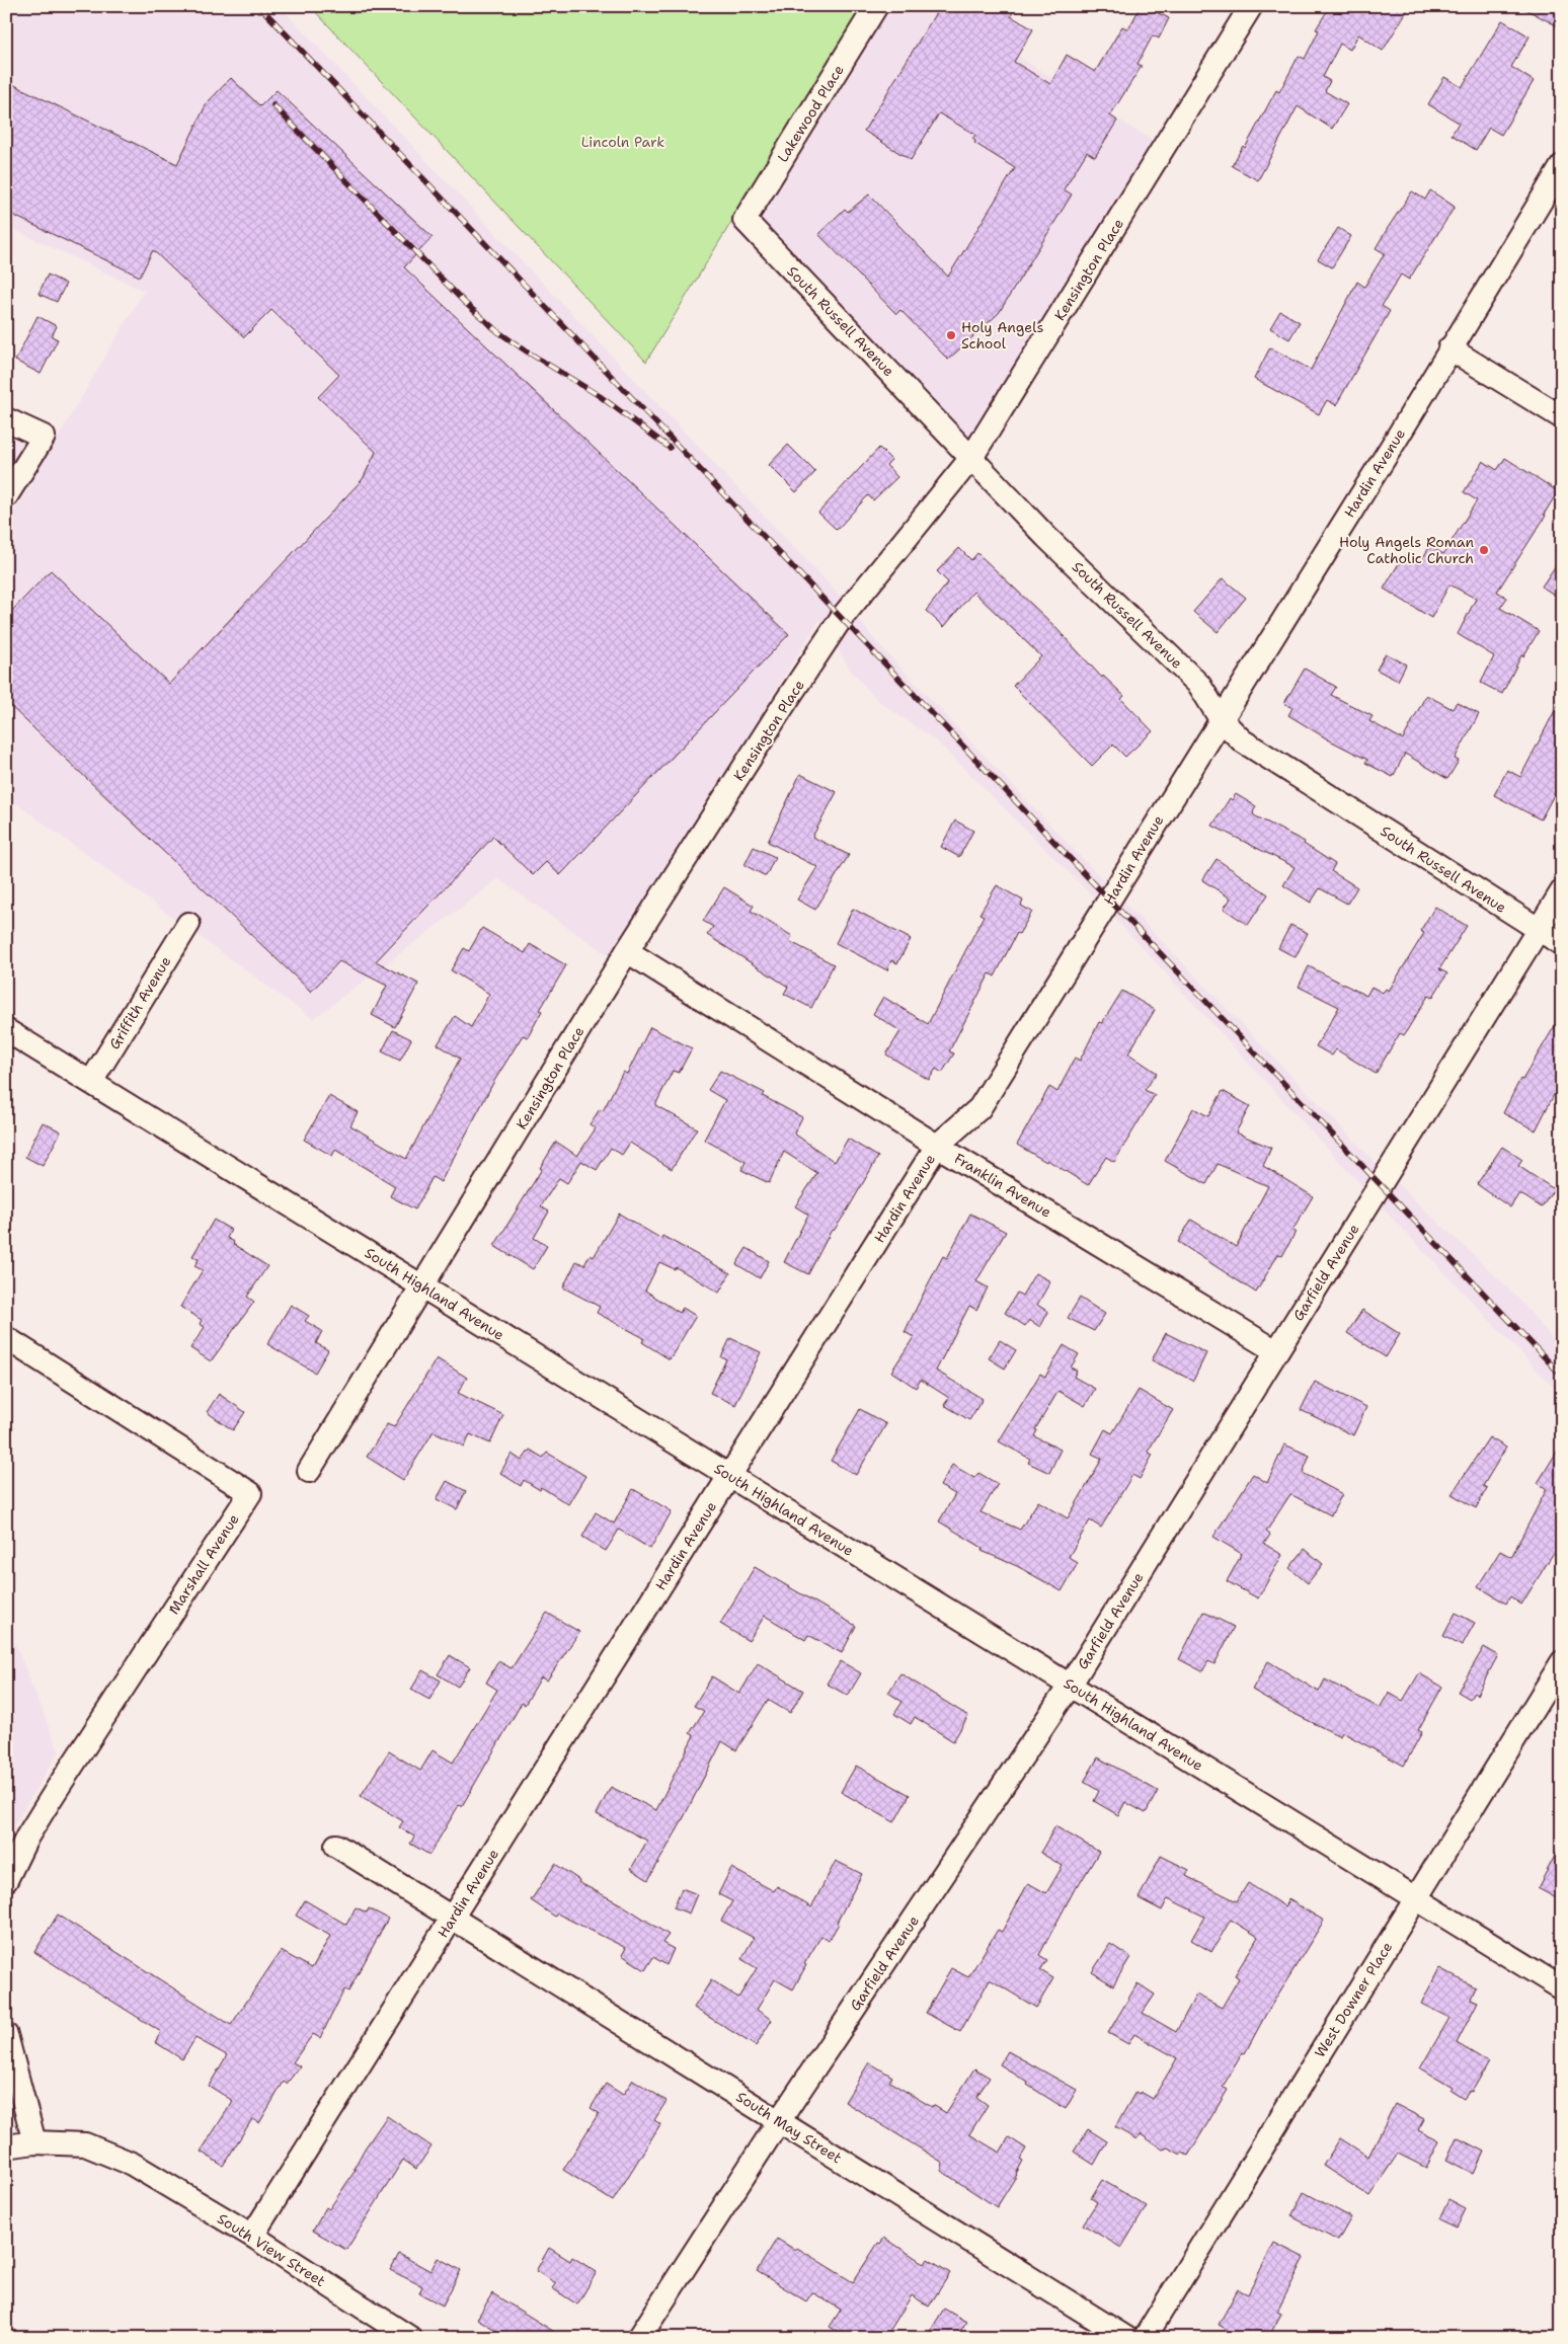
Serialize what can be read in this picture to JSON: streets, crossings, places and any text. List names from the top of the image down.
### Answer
{
  "streets": {
    "street": [
      "Lakewood Place",
      "Kensington Place",
      "South Russell Avenue",
      "Hardin Avenue",
      "Griffith Avenue",
      "Franklin Avenue",
      "Garfield Avenue",
      "South Highland Avenue",
      "Marshall Avenue",
      "West Downer Place",
      "South May Street",
      "South View Street"
    ]
  },
  "crossings": [
    ["Lakewood Place", "South Russell Avenue"],
    ["Kensington Place", "South Russell Avenue"],
    ["Kensington Place", "Franklin Avenue"],
    ["Kensington Place", "South Highland Avenue"],
    ["South Russell Avenue", "Hardin Avenue"],
    ["South Russell Avenue", "Garfield Avenue"],
    ["Hardin Avenue", "Franklin Avenue"],
    ["Hardin Avenue", "South Highland Avenue"],
    ["Hardin Avenue", "South May Street"],
    ["Hardin Avenue", "South View Street"],
    ["Griffith Avenue", "South Highland Avenue"],
    ["Franklin Avenue", "Garfield Avenue"],
    ["Garfield Avenue", "South Highland Avenue"],
    ["Garfield Avenue", "South May Street"],
    ["South Highland Avenue", "West Downer Place"]
  ],
  "parks": ["Lincoln Park"],
  "places": ["Holy Angels School", "Holy Angels Roman Catholic Church"]
}
